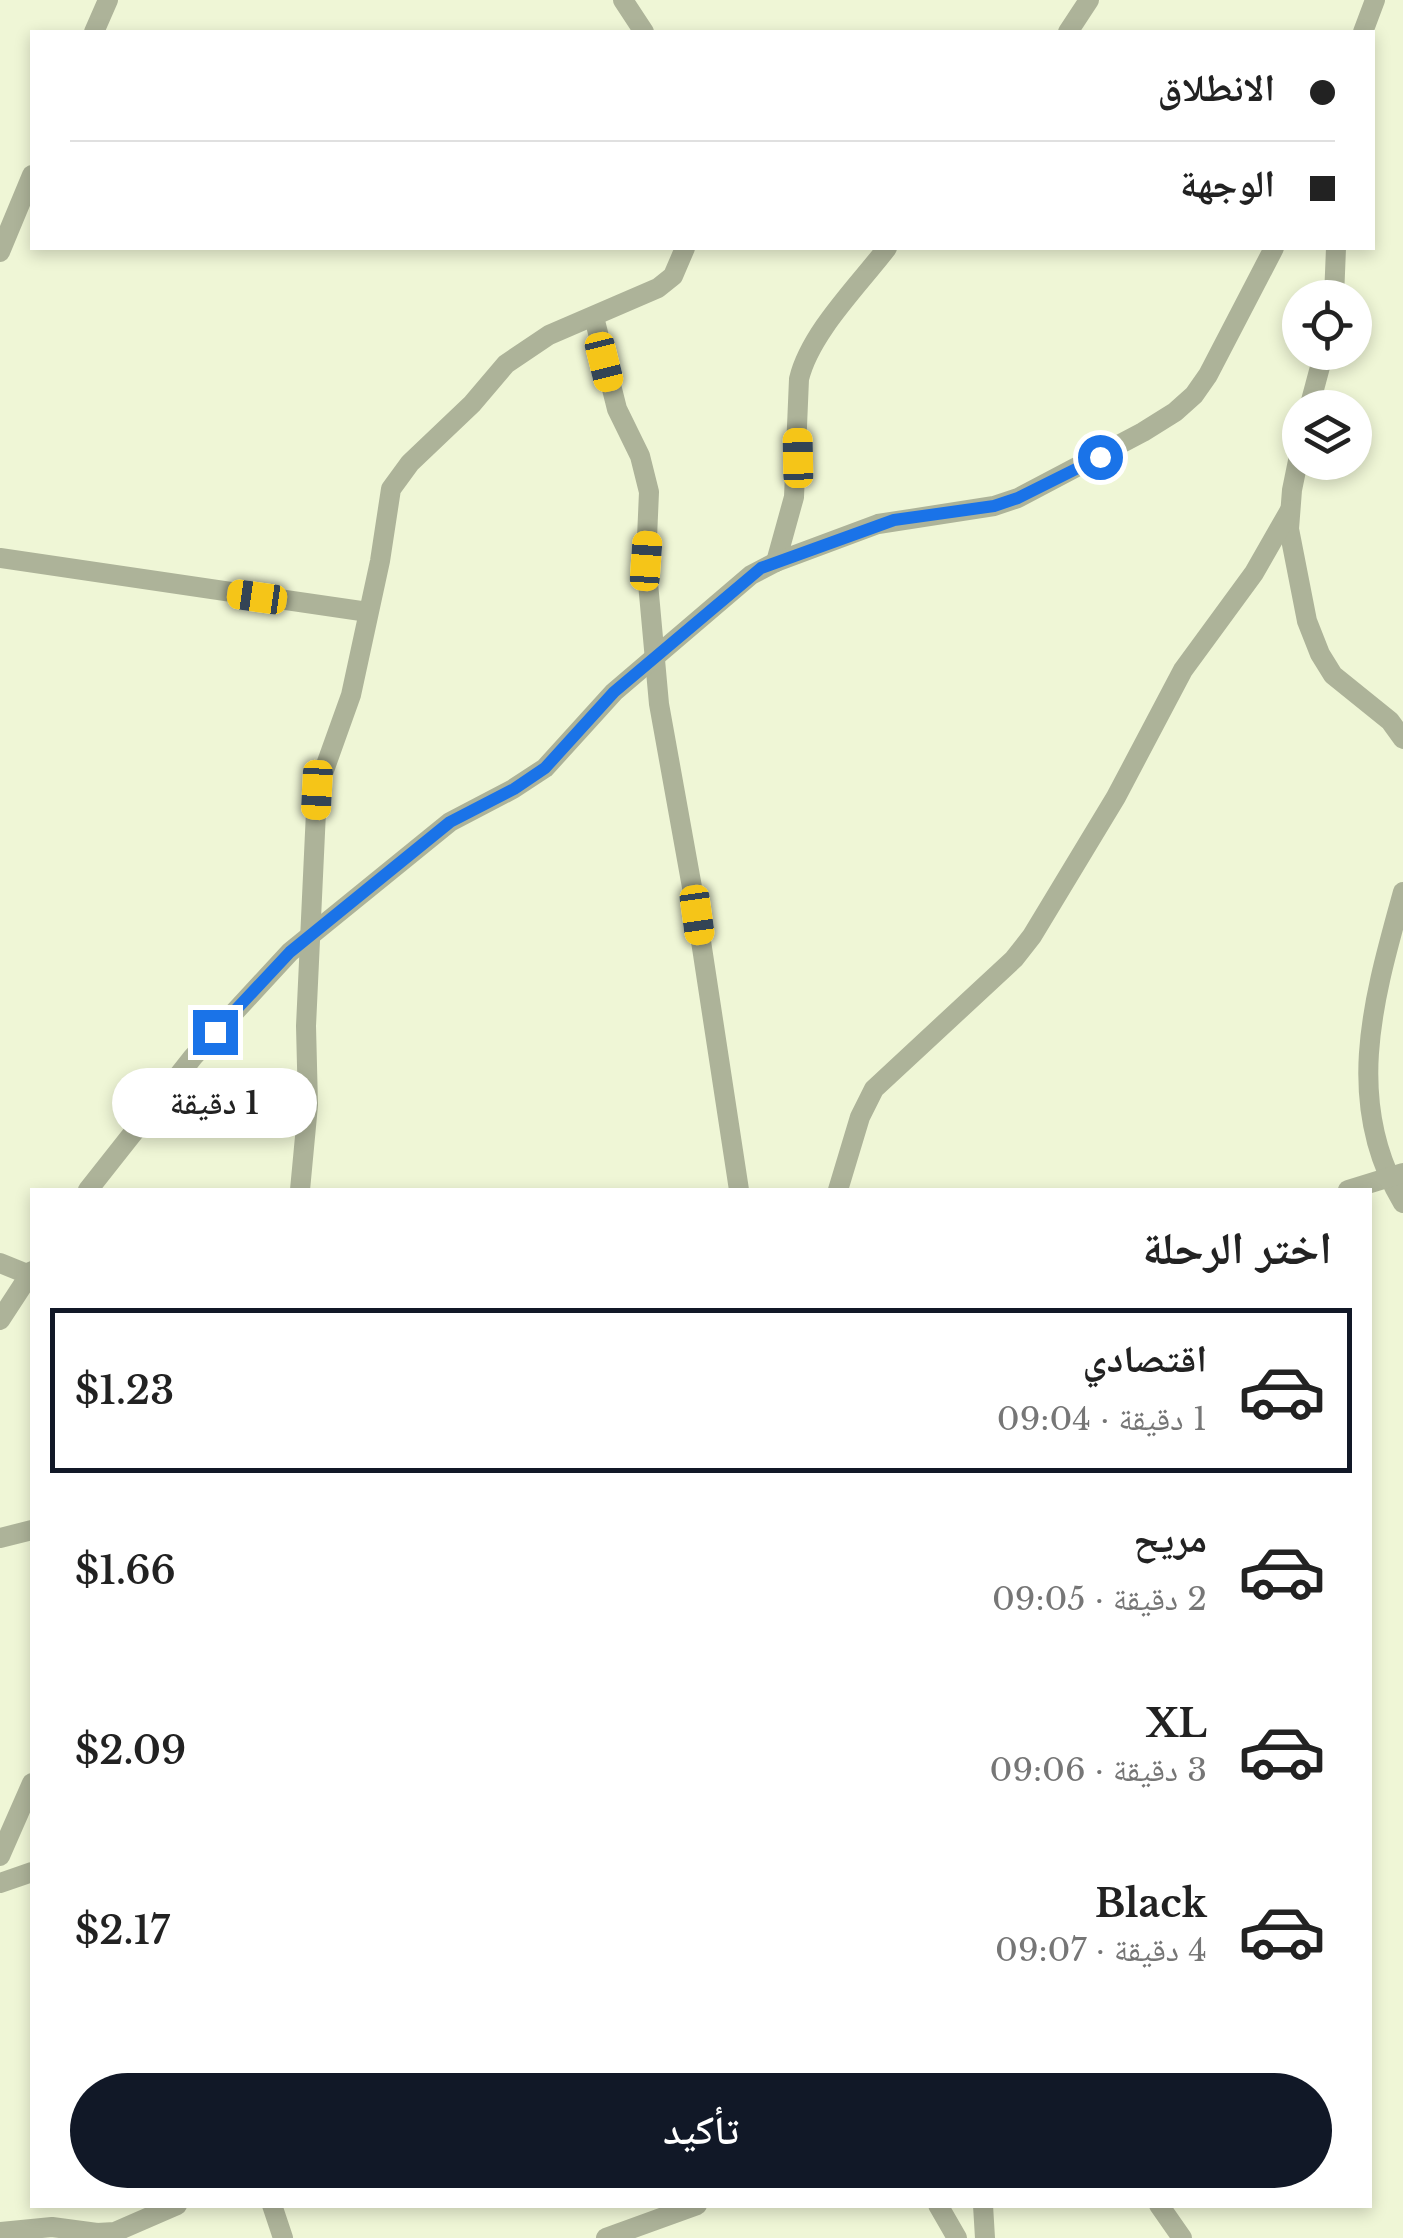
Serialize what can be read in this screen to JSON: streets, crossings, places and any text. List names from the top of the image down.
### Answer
{
  "page": {
    "banner": ["الانطلاق", "الوجهة"],
    "bubble": "1 دقيقة",
    "heading": "اختر الرحلة",
    "list": [
      {
        "name": "اقتصادي",
        "note": "1 دقيقة · 09:04",
        "value": "$1.23"
      },
      {
        "name": "مريح",
        "note": "2 دقيقة · 09:05",
        "value": "$1.66"
      },
      {
        "name": "XL",
        "note": "3 دقيقة · 09:06",
        "value": "$2.09"
      },
      {
        "name": "Black",
        "note": "4 دقيقة · 09:07",
        "value": "$2.17"
      }
    ],
    "buttons": "تأكيد"
  }
}
